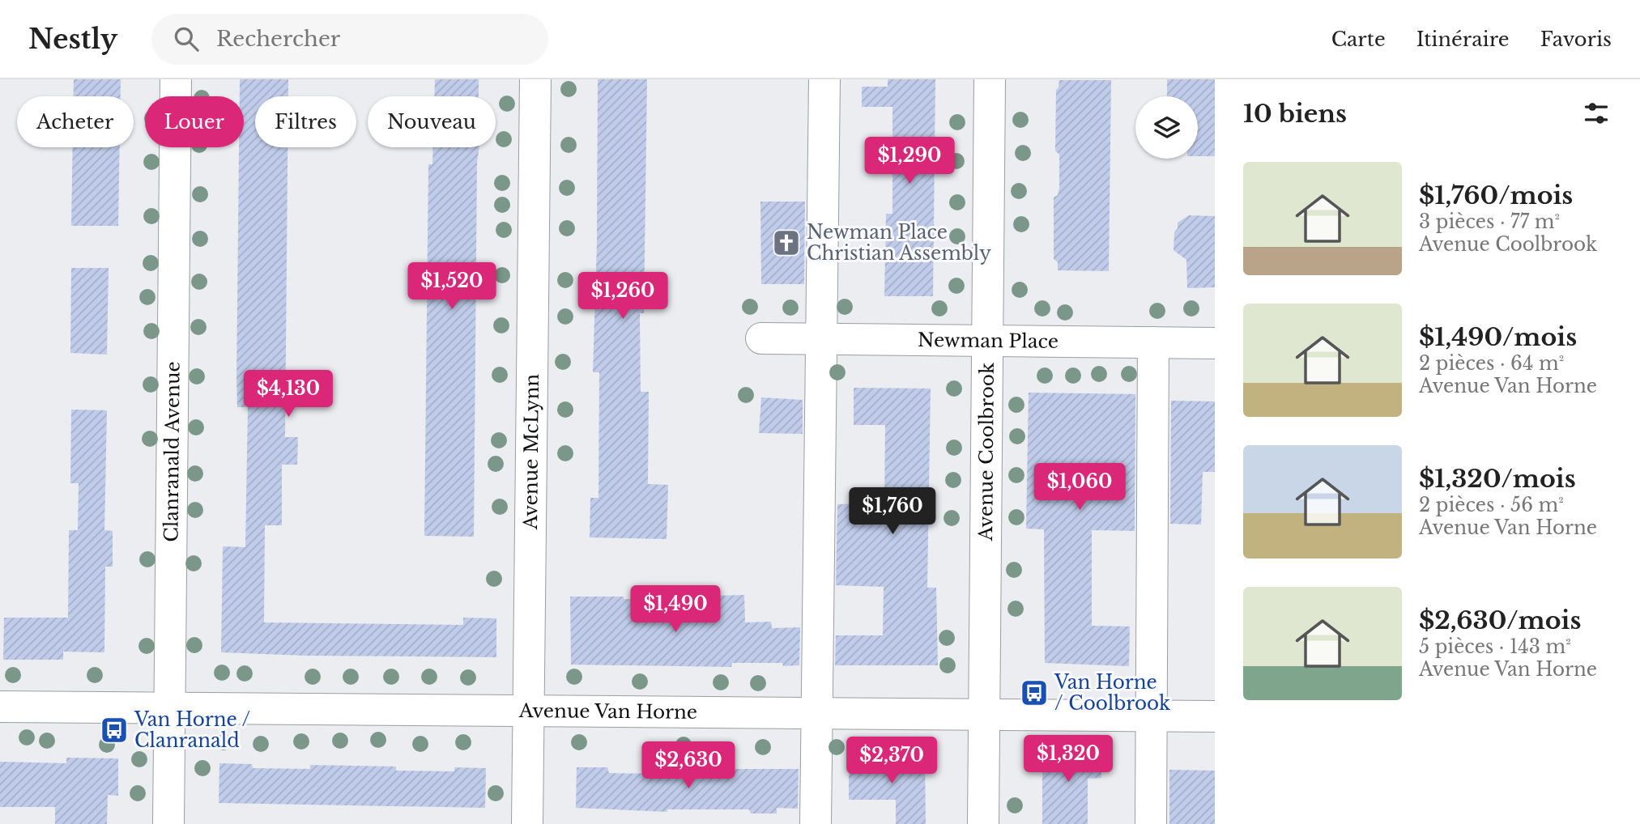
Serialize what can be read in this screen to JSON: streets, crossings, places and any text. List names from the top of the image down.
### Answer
{
  "streets": {
    "street": [
      "Newman Place",
      "Clanranald Avenue",
      "Avenue McLynn",
      "Avenue Coolbrook",
      "Avenue Van Horne"
    ]
  },
  "crossings": [
    ["Newman Place", "Avenue Coolbrook"],
    ["Clanranald Avenue", "Avenue Van Horne"],
    ["Avenue McLynn", "Avenue Van Horne"],
    ["Avenue Coolbrook", "Avenue Van Horne"]
  ],
  "places": {
    "church": ["Newman Place Christian Assembly"],
    "bus stop": ["Van Horne / Coolbrook", "Van Horne / Clanranald"]
  },
  "page": {
    "header": "Nestly",
    "search": "Rechercher",
    "nav": ["Carte", "Itinéraire", "Favoris"],
    "heading": "10 biens",
    "chip": [
      "Acheter",
      "Louer",
      "Filtres",
      "Nouveau"
    ],
    "price": [
      "$1,290",
      "$1,520",
      "$1,260",
      "$4,130",
      "$1,060",
      "$1,760",
      "$1,490",
      "$1,320",
      "$2,370",
      "$2,630"
    ],
    "list": [
      {
        "name": "$1,760/mois",
        "note": "3 pièces · 77 m² · Avenue Coolbrook"
      },
      {
        "name": "$1,490/mois",
        "note": "2 pièces · 64 m² · Avenue Van Horne"
      },
      {
        "name": "$1,320/mois",
        "note": "2 pièces · 56 m² · Avenue Van Horne"
      },
      {
        "name": "$2,630/mois",
        "note": "5 pièces · 143 m² · Avenue Van Horne"
      }
    ]
  }
}
